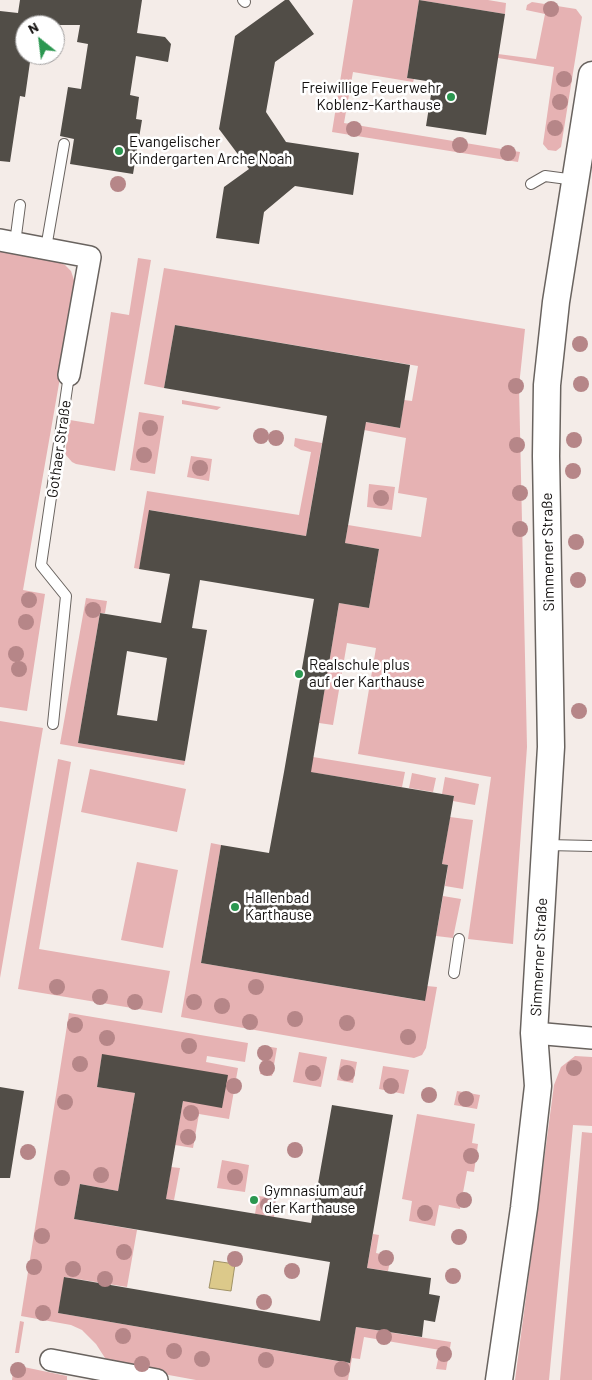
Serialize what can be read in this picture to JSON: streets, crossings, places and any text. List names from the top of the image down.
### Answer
{
  "streets": {
    "street": ["Gothaer Straße", "Simmerner Straße"]
  },
  "places": [
    "Freiwillige Feuerwehr Koblenz-Karthause",
    "Evangelischer Kindergarten Arche Noah",
    "Realschule plus auf der Karthause",
    "Hallenbad Karthause",
    "Gymnasium auf der Karthause"
  ],
  "north": "top left"
}
